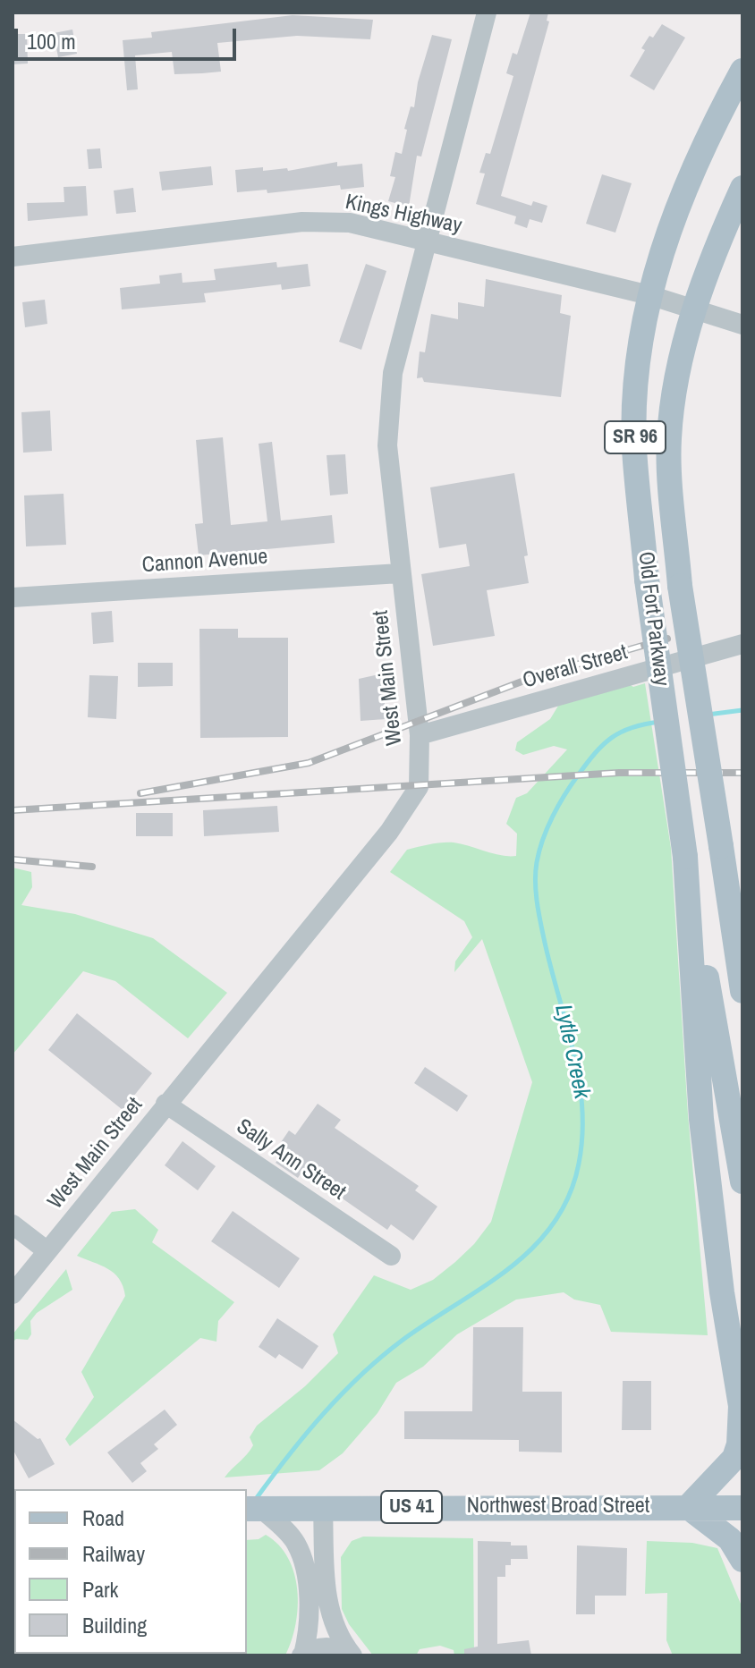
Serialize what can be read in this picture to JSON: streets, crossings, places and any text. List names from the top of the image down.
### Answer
{
  "streets": {
    "main road": [
      "SR 96",
      "Old Fort Parkway",
      "US 41",
      "Northwest Broad Street"
    ],
    "street": [
      "Kings Highway",
      "Cannon Avenue",
      "Overall Street",
      "West Main Street",
      "Sally Ann Street"
    ]
  },
  "crossings": [
    ["Kings Highway", "Old Fort Parkway"],
    ["Kings Highway", "West Main Street"],
    ["Cannon Avenue", "West Main Street"],
    ["Overall Street", "West Main Street"],
    ["West Main Street", "Sally Ann Street"]
  ],
  "water": ["Lytle Creek"],
  "legend": [
    "Road",
    "Railway",
    "Park",
    "Building"
  ],
  "scale_bar": "100 m"
}
